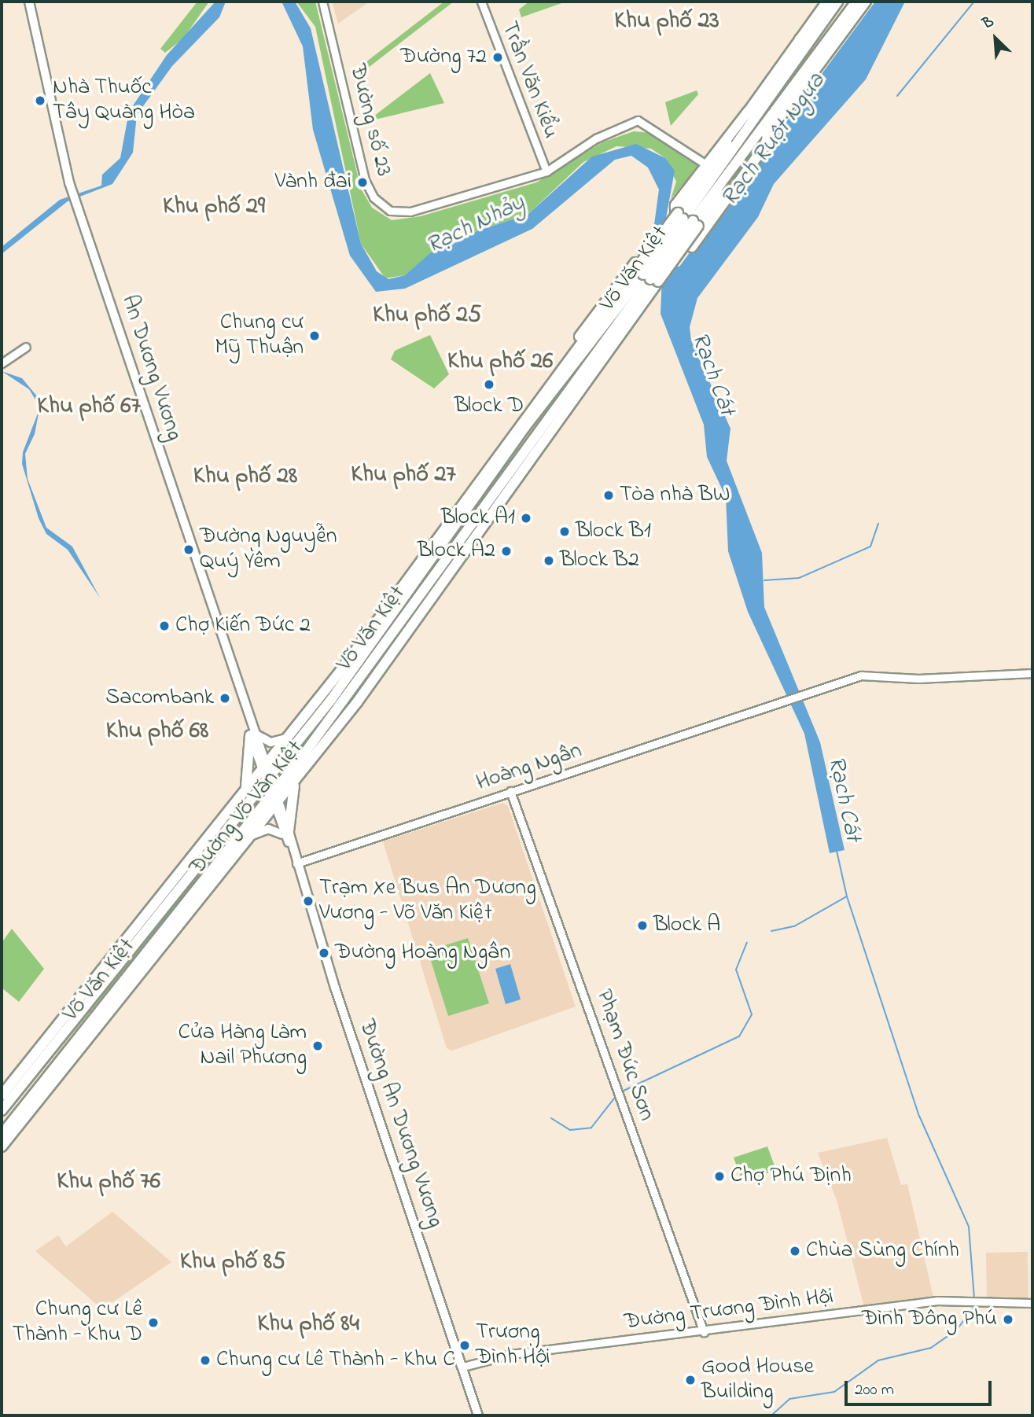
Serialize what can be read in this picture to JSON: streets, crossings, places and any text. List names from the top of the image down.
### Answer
{
  "streets": {
    "main road": [
      "Võ Văn Kiệt",
      "An Dương Vương",
      "Đường Võ Văn Kiệt",
      "Đường An Dương Vương"
    ],
    "street": [
      "Trần Văn Kiểu",
      "Đường số 23",
      "Hoàng Ngân",
      "Phạm Đức Sơn",
      "Đường Trương Đình Hội"
    ]
  },
  "crossings": [
    ["Trần Văn Kiểu", "Đường số 23"],
    ["Võ Văn Kiệt", "Đường Võ Văn Kiệt"],
    ["Võ Văn Kiệt", "Đường An Dương Vương"],
    ["An Dương Vương", "Đường An Dương Vương"],
    ["Hoàng Ngân", "Phạm Đức Sơn"],
    ["Hoàng Ngân", "Đường An Dương Vương"],
    ["Đường Võ Văn Kiệt", "Đường An Dương Vương"],
    ["Phạm Đức Sơn", "Đường Trương Đình Hội"],
    ["Đường An Dương Vương", "Đường Trương Đình Hội"]
  ],
  "districts": [
    "Khu phố 23",
    "Khu phố 29",
    "Khu phố 25",
    "Khu phố 26",
    "Khu phố 67",
    "Khu phố 27",
    "Khu phố 28",
    "Khu phố 68",
    "Khu phố 76",
    "Khu phố 85",
    "Khu phố 84"
  ],
  "water": ["Rạch Ruột Ngựa", "Rạch Nhảy", "Rạch Cát"],
  "places": [
    "Đường 72",
    "Nhà Thuốc Tây Quàng Hòa",
    "Vành đai",
    "Chung cư Mỹ Thuận",
    "Block D",
    "Tòa nhà BW",
    "Block A1",
    "Block B1",
    "Đường Nguyễn Quý Yêm",
    "Block A2",
    "Block B2",
    "Chợ Kiến Đức 2",
    "Sacombank",
    "Trạm Xe Bus An Dương Vương - Võ Văn Kiệt",
    "Block A",
    "Đường Hoàng Ngân",
    "Cửa Hàng Làm Nail Phương",
    "Chợ Phú Định",
    "Chùa Sùng Chính",
    "Đình Đông Phú",
    "Chung cư Lê Thành - Khu D",
    "Trương Đình Hội",
    "Chung cư Lê Thành - Khu C",
    "Good House Building"
  ],
  "scale_bar": "200 m",
  "north": "top left"
}
